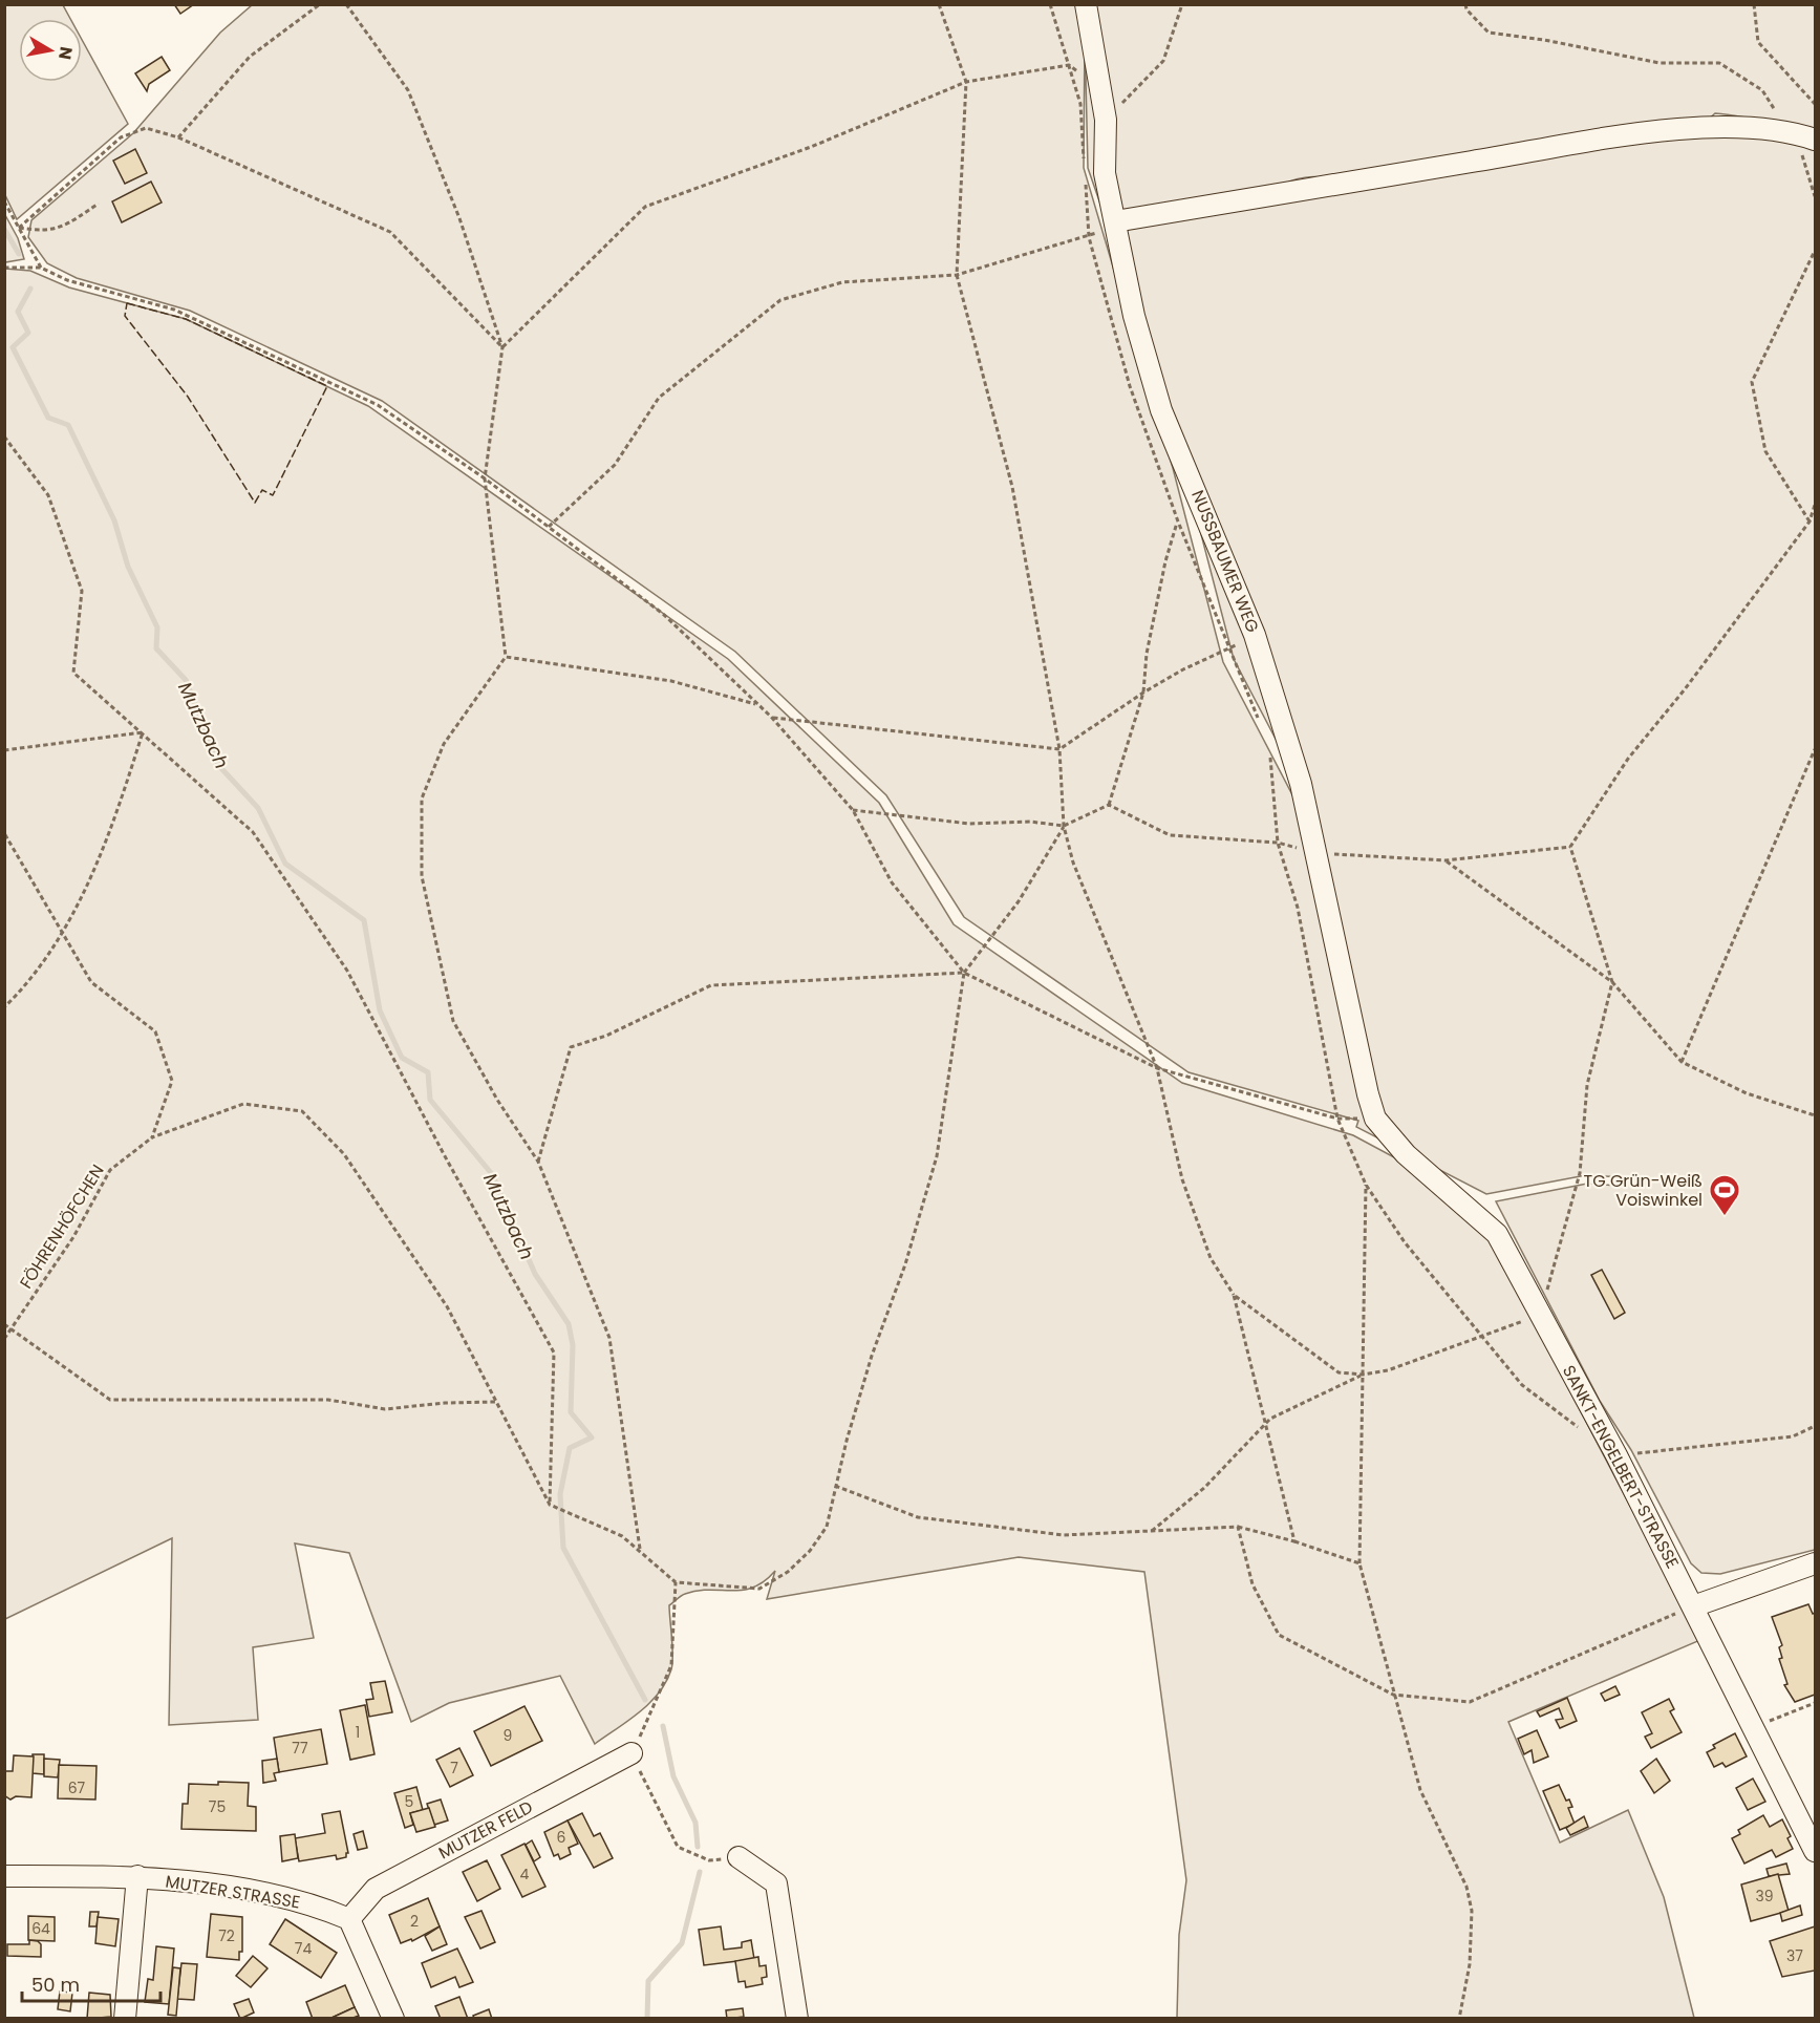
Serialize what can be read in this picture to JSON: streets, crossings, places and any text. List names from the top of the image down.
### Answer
{
  "streets": {
    "street": [
      "NUSSBAUMER WEG",
      "SANKT-ENGELBERT-STRASSE",
      "MUTZER FELD",
      "MUTZER STRASSE"
    ],
    "path": ["FÖHRENHÖFCHEN"]
  },
  "crossings": [
    ["NUSSBAUMER WEG", "SANKT-ENGELBERT-STRASSE"],
    ["MUTZER FELD", "MUTZER STRASSE"]
  ],
  "water": ["Mutzbach"],
  "places": {
    "sports": ["TG Grün-Weiß Voiswinkel"]
  },
  "house_numbers": [
    "1",
    "9",
    "77",
    "7",
    "67",
    "5",
    "75",
    "6",
    "4",
    "39",
    "2",
    "64",
    "72",
    "74",
    "37"
  ],
  "scale_bar": "50 m",
  "north": "right"
}
